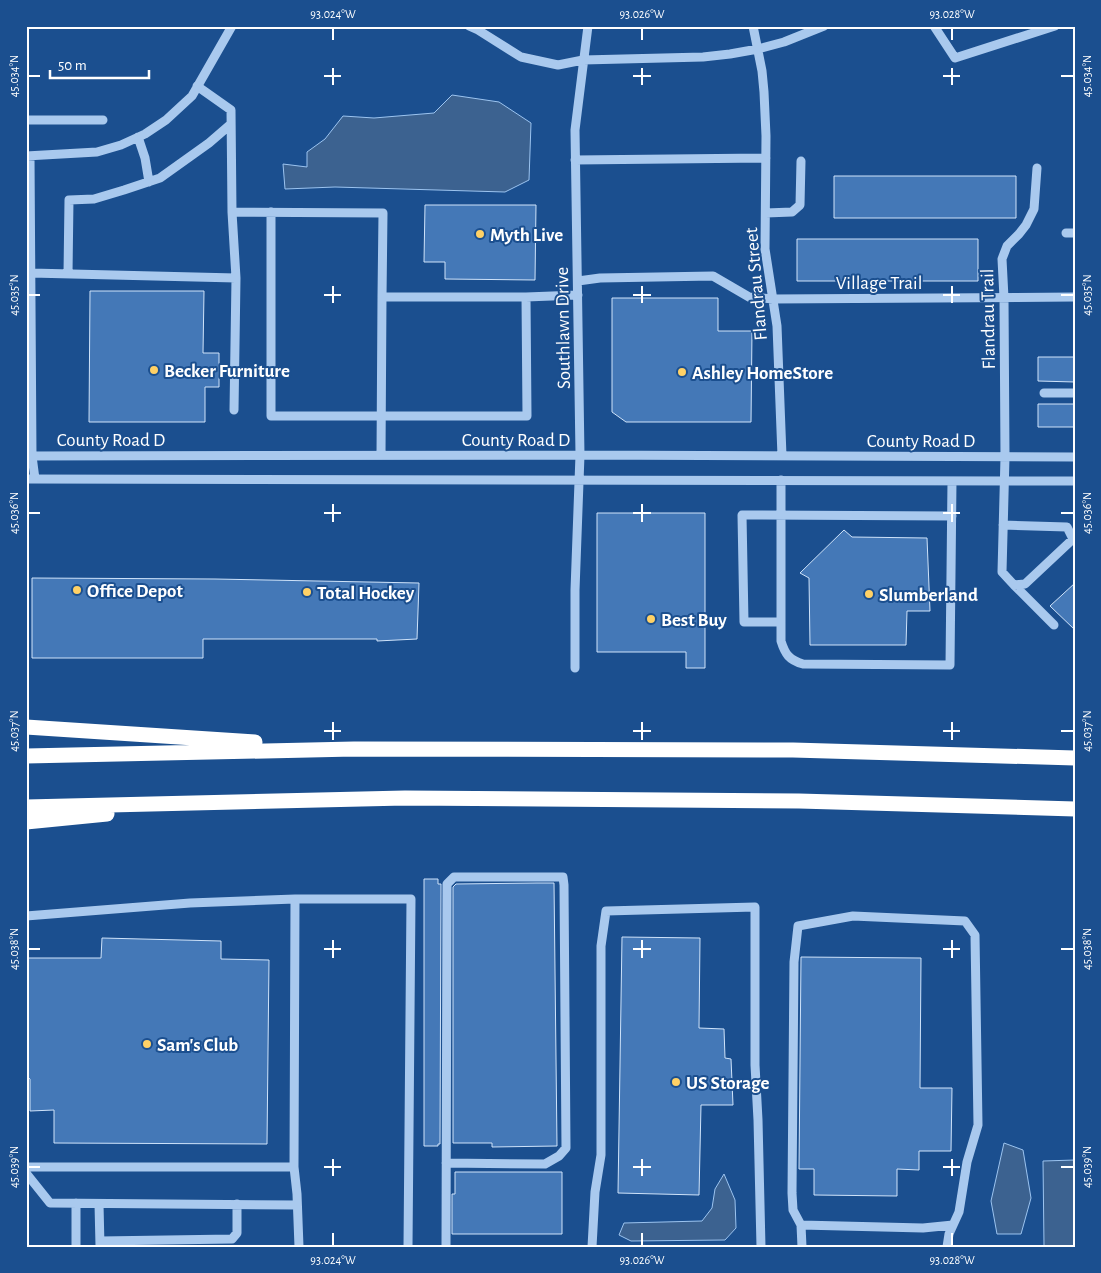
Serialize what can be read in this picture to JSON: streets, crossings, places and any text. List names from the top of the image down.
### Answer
{
  "streets": {
    "street": [
      "Village Trail",
      "Flandrau Street",
      "Flandrau Trail",
      "Southlawn Drive",
      "County Road D"
    ]
  },
  "crossings": [
    ["Village Trail", "Flandrau Street"],
    ["Village Trail", "Flandrau Trail"],
    ["Village Trail", "Southlawn Drive"],
    ["Flandrau Street", "County Road D"],
    ["Flandrau Trail", "County Road D"],
    ["Southlawn Drive", "County Road D"]
  ],
  "places": [
    "Myth Live",
    "Becker Furniture",
    "Ashley HomeStore",
    "Office Depot",
    "Total Hockey",
    "Slumberland",
    "Best Buy",
    "Sam's Club",
    "US Storage"
  ],
  "scale_bar": "50 m",
  "coordinates": [
    "93.024°W",
    "93.026°W",
    "93.028°W",
    "45.034°N",
    "45.035°N",
    "45.036°N",
    "45.037°N",
    "45.038°N",
    "45.039°N"
  ]
}
